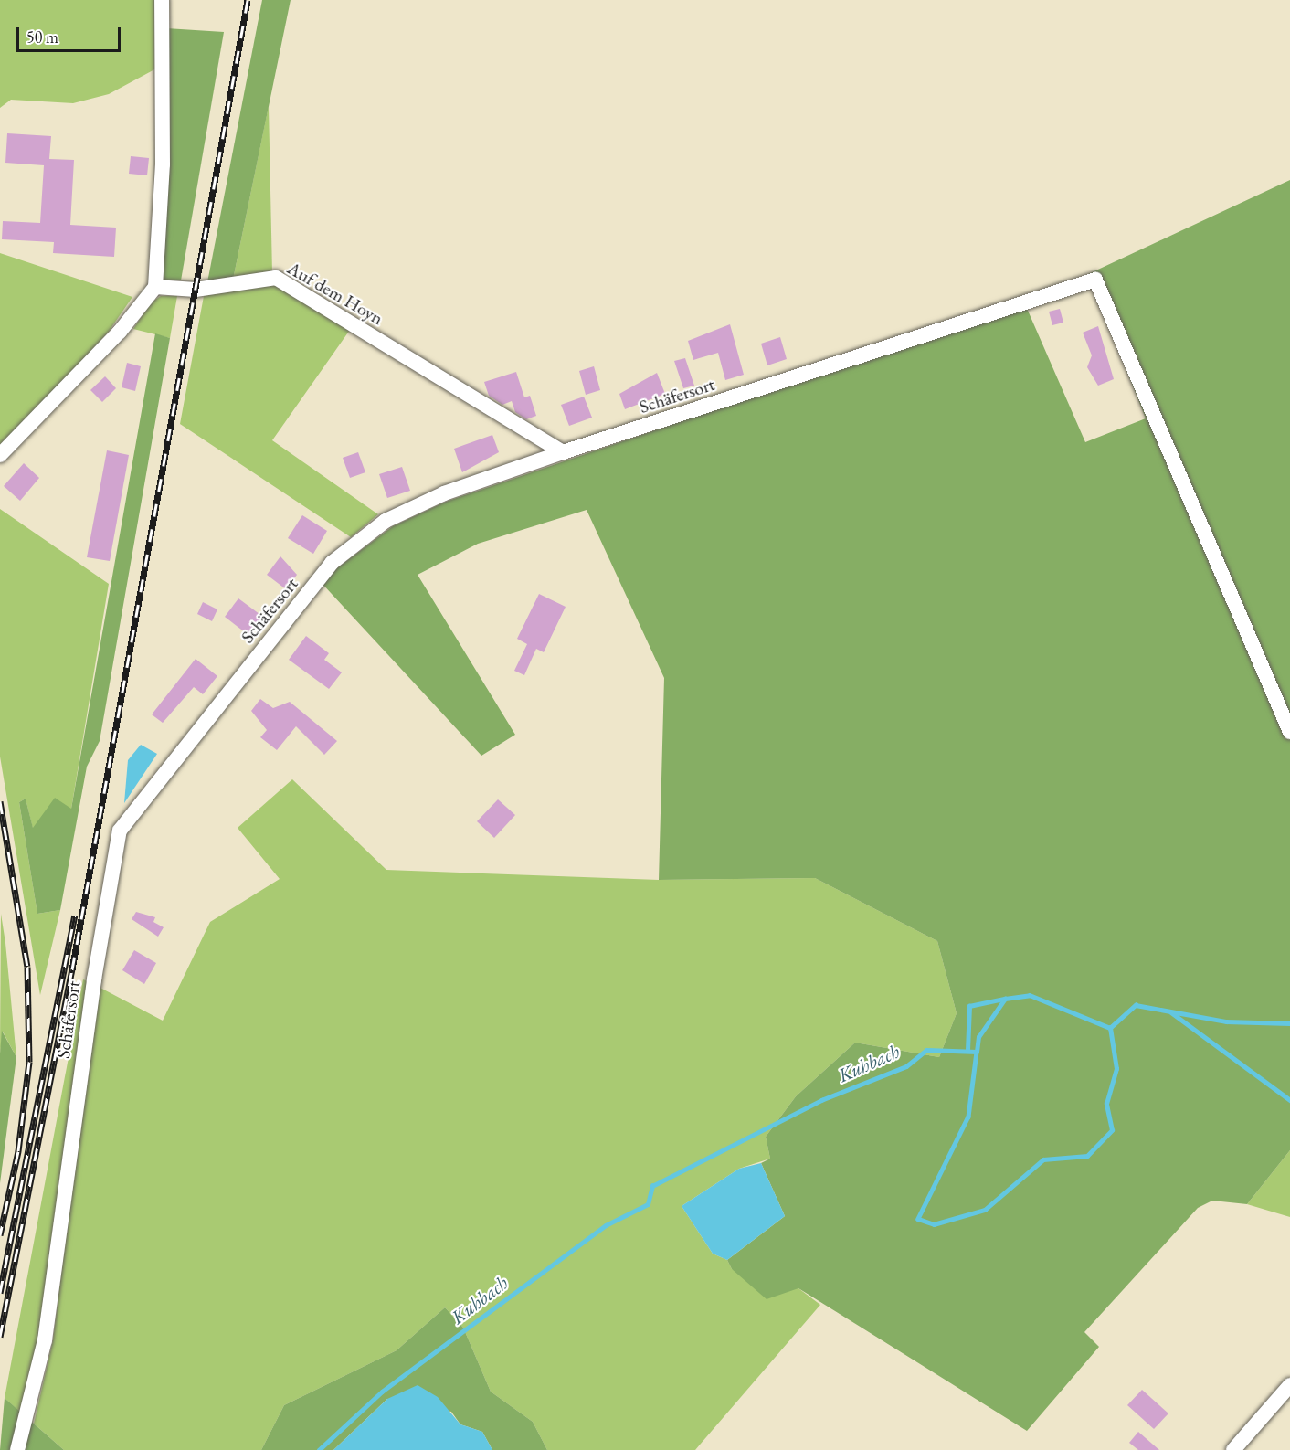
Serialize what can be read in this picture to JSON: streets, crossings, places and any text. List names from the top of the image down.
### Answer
{
  "streets": {
    "street": ["Auf dem Hoyn", "Schäfersort"]
  },
  "crossings": [
    ["Auf dem Hoyn", "Schäfersort"]
  ],
  "water": ["Kuhbach"],
  "scale_bar": "50 m"
}
